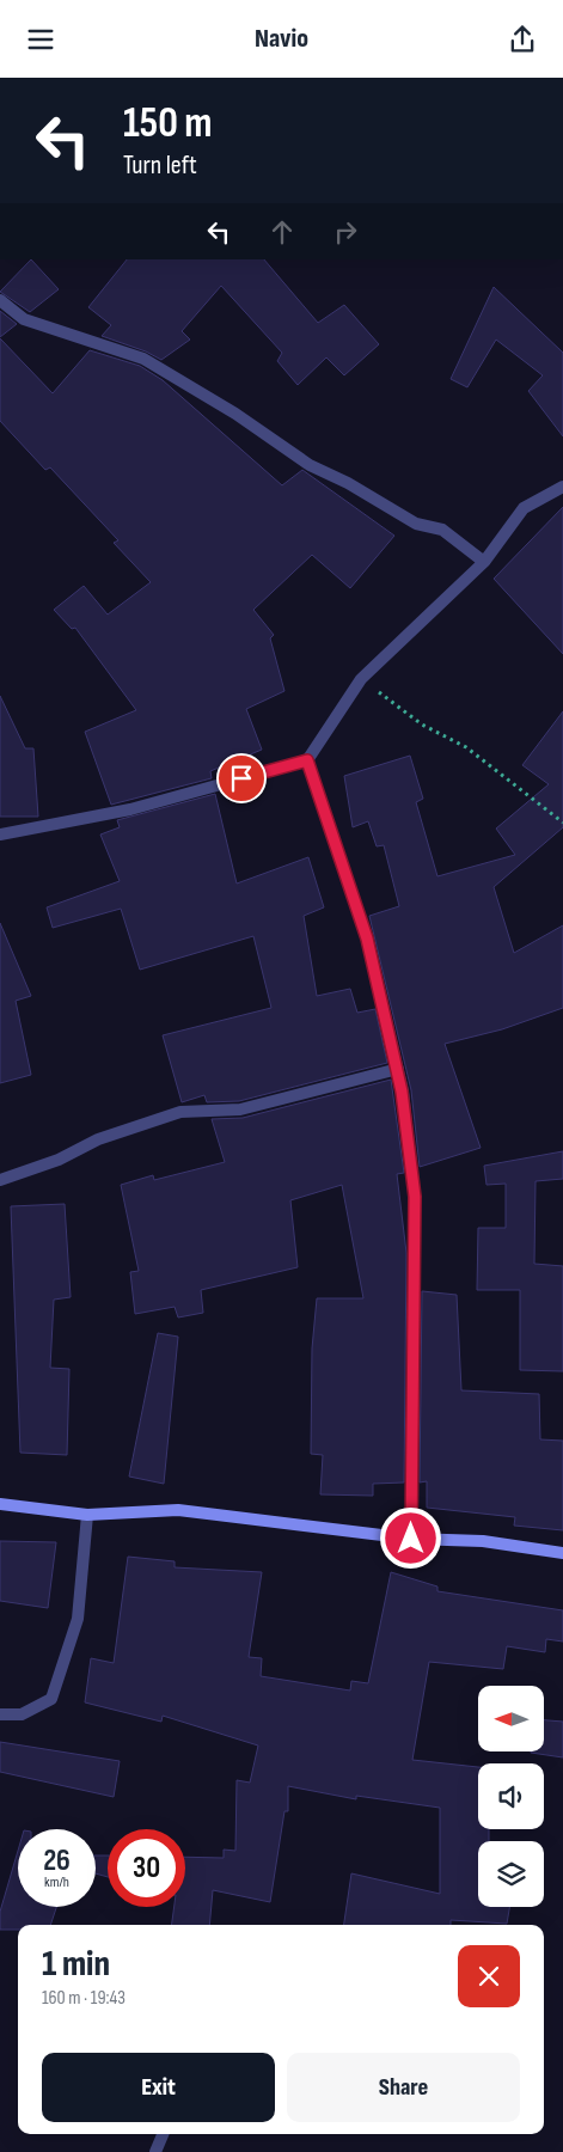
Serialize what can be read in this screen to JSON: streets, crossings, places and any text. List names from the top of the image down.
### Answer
{
  "north": "left",
  "page": {
    "header": "Navio",
    "turn": ["150 m", "Turn left"],
    "speed": "26 km/h",
    "limit": "30",
    "heading": ["1 min", "160 m · 19:43"],
    "buttons": ["Exit", "Share"]
  }
}
